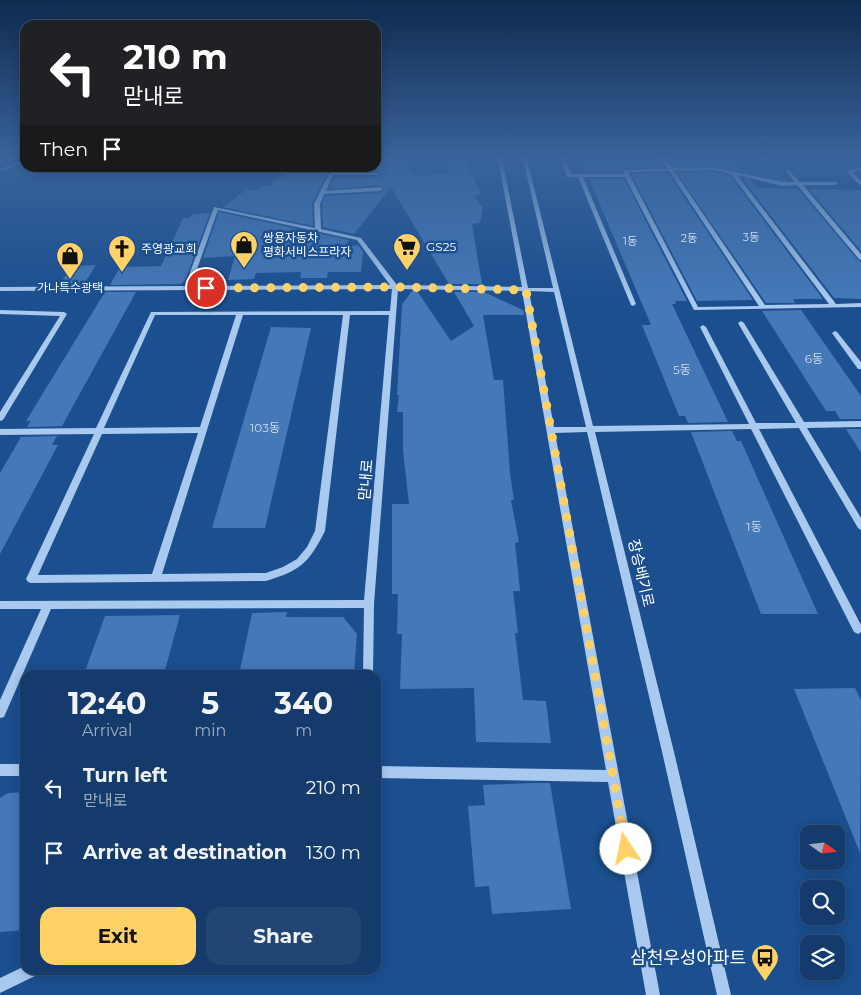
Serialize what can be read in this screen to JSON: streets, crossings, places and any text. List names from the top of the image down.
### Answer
{
  "streets": {
    "street": ["맏내로", "장승배기로"]
  },
  "places": {
    "shop": ["쌍용자동차 평화서비스프라자", "가나특수광택"],
    "supermarket": ["GS25"],
    "church": ["주영광교회"],
    "bus stop": ["삼천우성아파트"]
  },
  "house_numbers": [
    "3동",
    "2동",
    "1동",
    "6동",
    "5동",
    "103동",
    "1동"
  ],
  "north": "right",
  "page": {
    "turn": ["210 m", "맏내로"],
    "then": "Then",
    "eta": [
      "12:40",
      "Arrival",
      "5",
      "min",
      "340",
      "m"
    ],
    "list": [
      {
        "name": "Turn left",
        "note": "맏내로",
        "value": "210 m"
      },
      {
        "name": "Arrive at destination",
        "value": "130 m"
      }
    ],
    "buttons": ["Exit", "Share"]
  }
}
